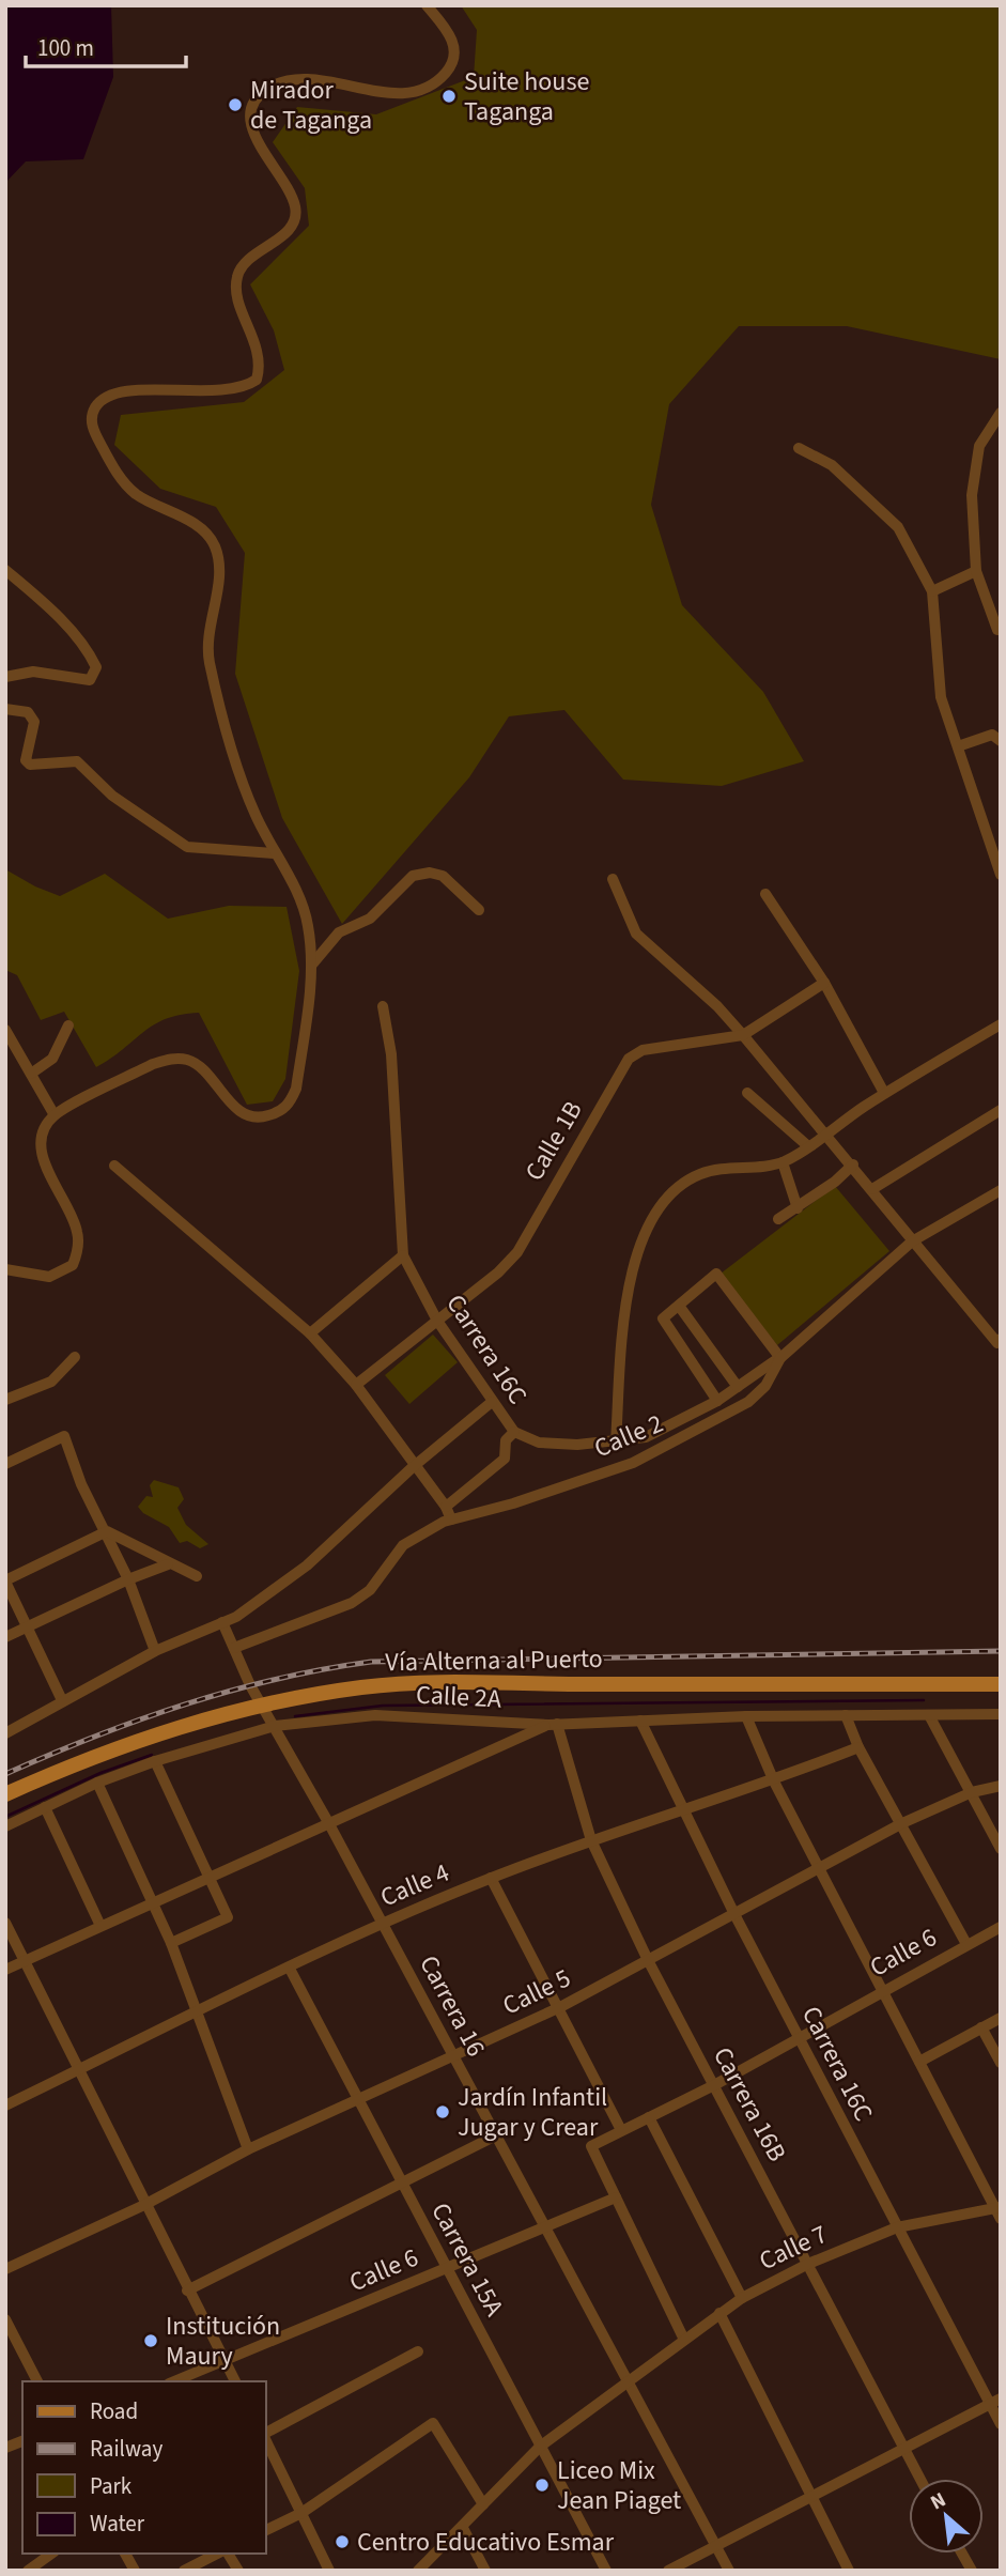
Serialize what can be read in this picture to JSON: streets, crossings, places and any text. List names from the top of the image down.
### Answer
{
  "streets": {
    "main road": ["Vía Alterna al Puerto"],
    "street": [
      "Calle 1B",
      "Carrera 16C",
      "Calle 2",
      "Calle 2A",
      "Calle 4",
      "Calle 6",
      "Calle 5",
      "Carrera 16",
      "Carrera 16B",
      "Calle 7",
      "Carrera 15A"
    ]
  },
  "crossings": [
    ["Calle 1B", "Carrera 16C"],
    ["Carrera 16C", "Calle 2"],
    ["Carrera 16C", "Calle 2A"],
    ["Carrera 16C", "Calle 4"],
    ["Carrera 16C", "Calle 6"],
    ["Carrera 16C", "Calle 5"],
    ["Carrera 16C", "Calle 7"],
    ["Calle 2", "Carrera 16"],
    ["Vía Alterna al Puerto", "Calle 2A"],
    ["Vía Alterna al Puerto", "Carrera 16"],
    ["Calle 2A", "Carrera 16"],
    ["Calle 2A", "Carrera 16B"],
    ["Calle 4", "Carrera 16"],
    ["Calle 4", "Carrera 16B"],
    ["Calle 4", "Carrera 15A"],
    ["Calle 6", "Carrera 16"],
    ["Calle 6", "Carrera 16B"],
    ["Calle 6", "Carrera 15A"],
    ["Calle 5", "Carrera 16"],
    ["Calle 5", "Carrera 16B"],
    ["Calle 5", "Carrera 15A"],
    ["Carrera 16", "Calle 7"],
    ["Carrera 16B", "Calle 7"],
    ["Calle 7", "Carrera 15A"]
  ],
  "places": [
    "Suite house Taganga",
    "Mirador de Taganga",
    "Jardín Infantil Jugar y Crear",
    "Institución Maury",
    "Liceo Mix Jean Piaget",
    "Centro Educativo Esmar"
  ],
  "legend": [
    "Road",
    "Railway",
    "Park",
    "Water"
  ],
  "scale_bar": "100 m",
  "north": "top left"
}
